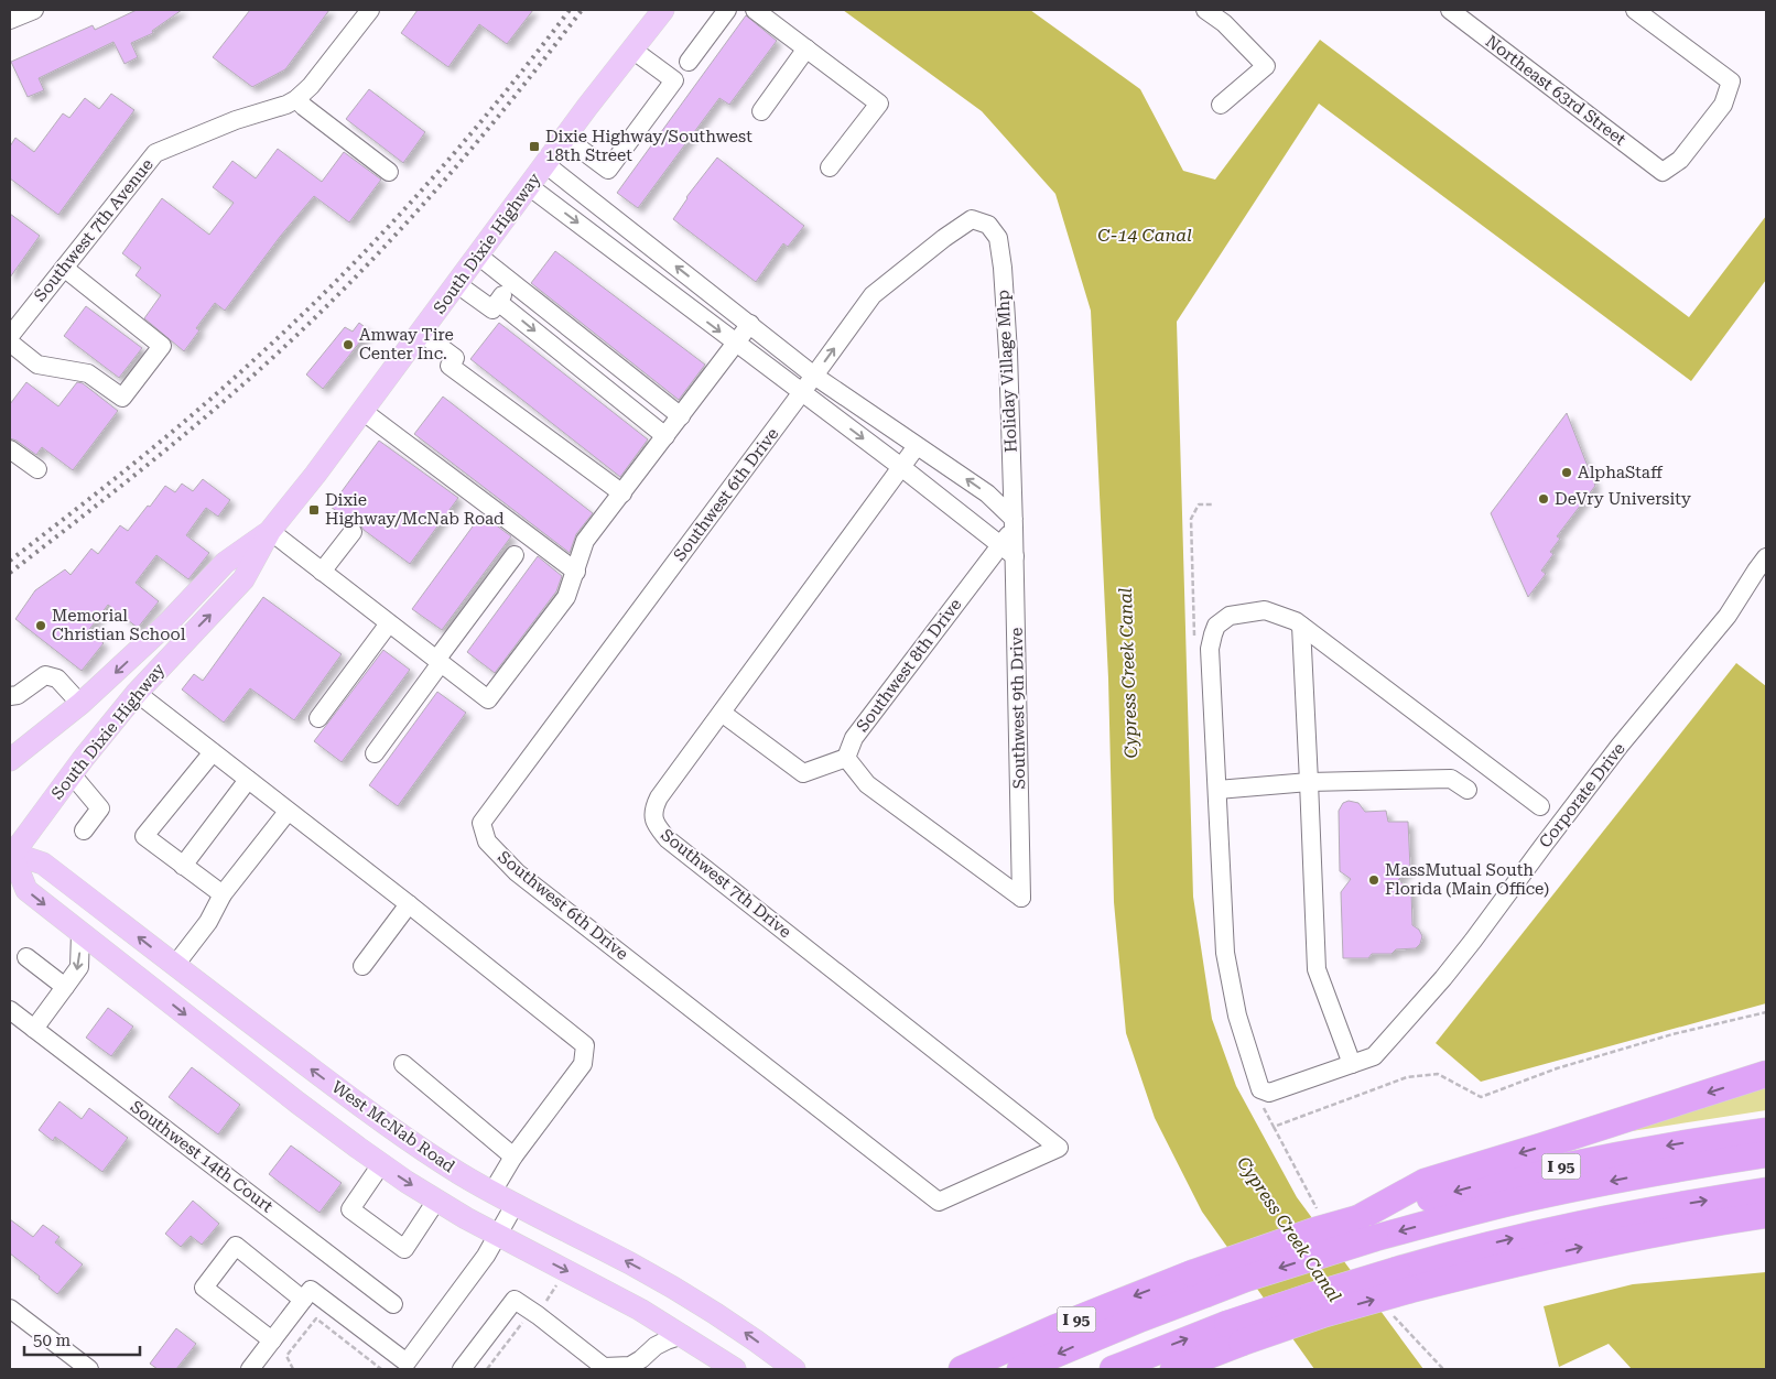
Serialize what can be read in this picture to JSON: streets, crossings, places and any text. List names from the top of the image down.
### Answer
{
  "streets": {
    "highway": ["I 95"],
    "main road": ["South Dixie Highway", "West McNab Road"],
    "street": [
      "Northeast 63rd Street",
      "Southwest 7th Avenue",
      "Holiday Village Mhp",
      "Southwest 6th Drive",
      "Southwest 8th Drive",
      "Southwest 9th Drive",
      "Corporate Drive",
      "Southwest 7th Drive",
      "Southwest 14th Court"
    ]
  },
  "crossings": [
    ["South Dixie Highway", "West McNab Road"],
    ["Holiday Village Mhp", "Southwest 6th Drive"],
    ["Holiday Village Mhp", "Southwest 9th Drive"],
    ["Southwest 6th Drive", "Southwest 7th Drive"],
    ["Southwest 8th Drive", "Southwest 9th Drive"]
  ],
  "water": ["C-14 Canal", "Cypress Creek Canal"],
  "places": {
    "transit": ["Dixie Highway/Southwest 18th Street", "Dixie Highway/McNab Road"],
    "other": [
      "Amway Tire Center Inc.",
      "AlphaStaff",
      "DeVry University",
      "Memorial Christian School",
      "MassMutual South Florida (Main Office)"
    ]
  },
  "scale_bar": "50 m"
}
